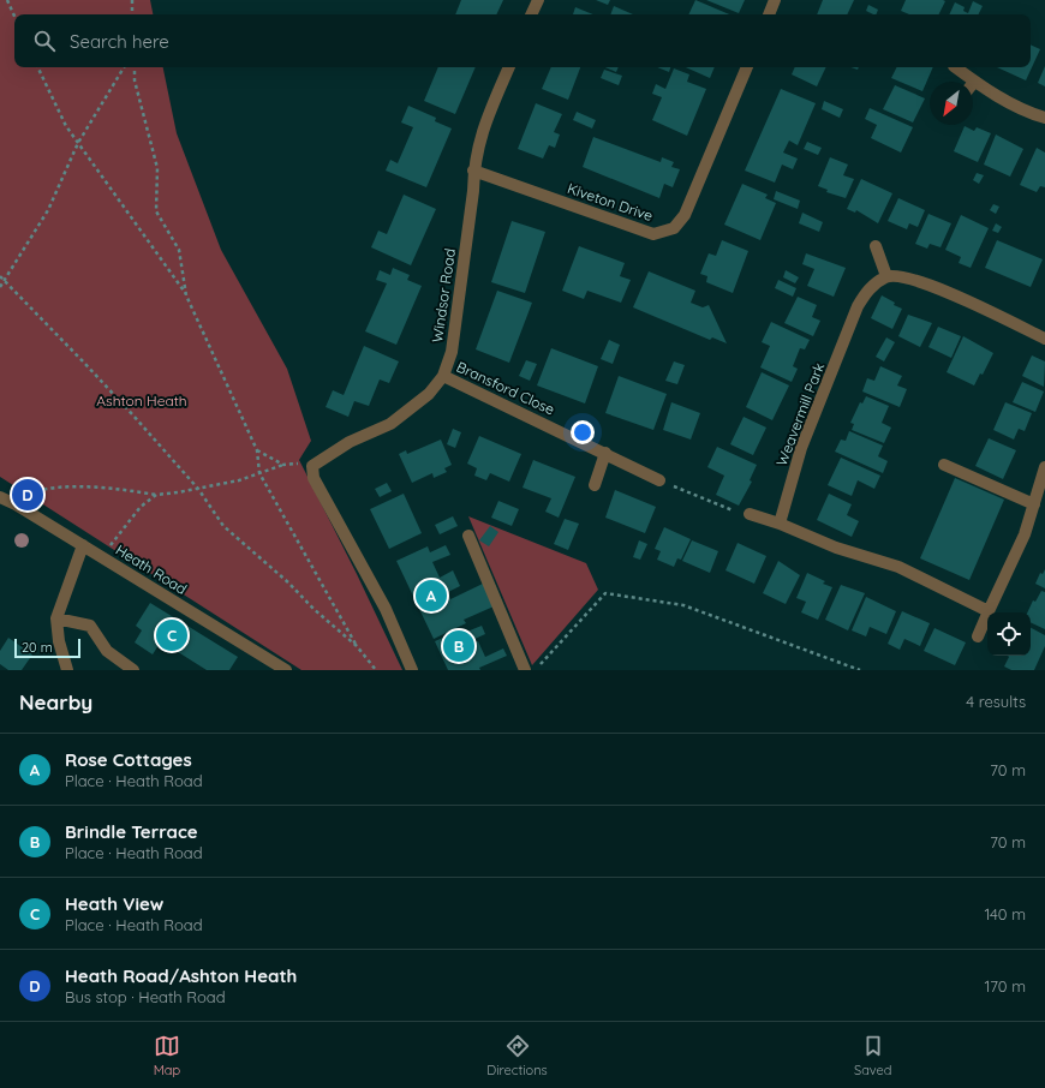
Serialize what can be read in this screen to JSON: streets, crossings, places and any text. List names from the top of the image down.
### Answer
{
  "streets": {
    "street": [
      "Kiveton Drive",
      "Windsor Road",
      "Bransford Close",
      "Weavermill Park",
      "Heath Road"
    ]
  },
  "crossings": [
    ["Kiveton Drive", "Windsor Road"],
    ["Windsor Road", "Bransford Close"]
  ],
  "parks": ["Ashton Heath"],
  "scale_bar": "20 m",
  "north": "bottom left",
  "page": {
    "search": "Search here",
    "pins": [
      "D",
      "A",
      "C",
      "B"
    ],
    "scale": "20 m",
    "heading": ["Nearby", "4 results"],
    "list": [
      {
        "mark": "A",
        "name": "Rose Cottages",
        "note": "Place · Heath Road",
        "value": "70 m"
      },
      {
        "mark": "B",
        "name": "Brindle Terrace",
        "note": "Place · Heath Road",
        "value": "70 m"
      },
      {
        "mark": "C",
        "name": "Heath View",
        "note": "Place · Heath Road",
        "value": "140 m"
      },
      {
        "mark": "D",
        "name": "Heath Road/Ashton Heath",
        "note": "Bus stop · Heath Road",
        "value": "170 m"
      }
    ],
    "nav": ["Map", "Directions", "Saved"]
  }
}
